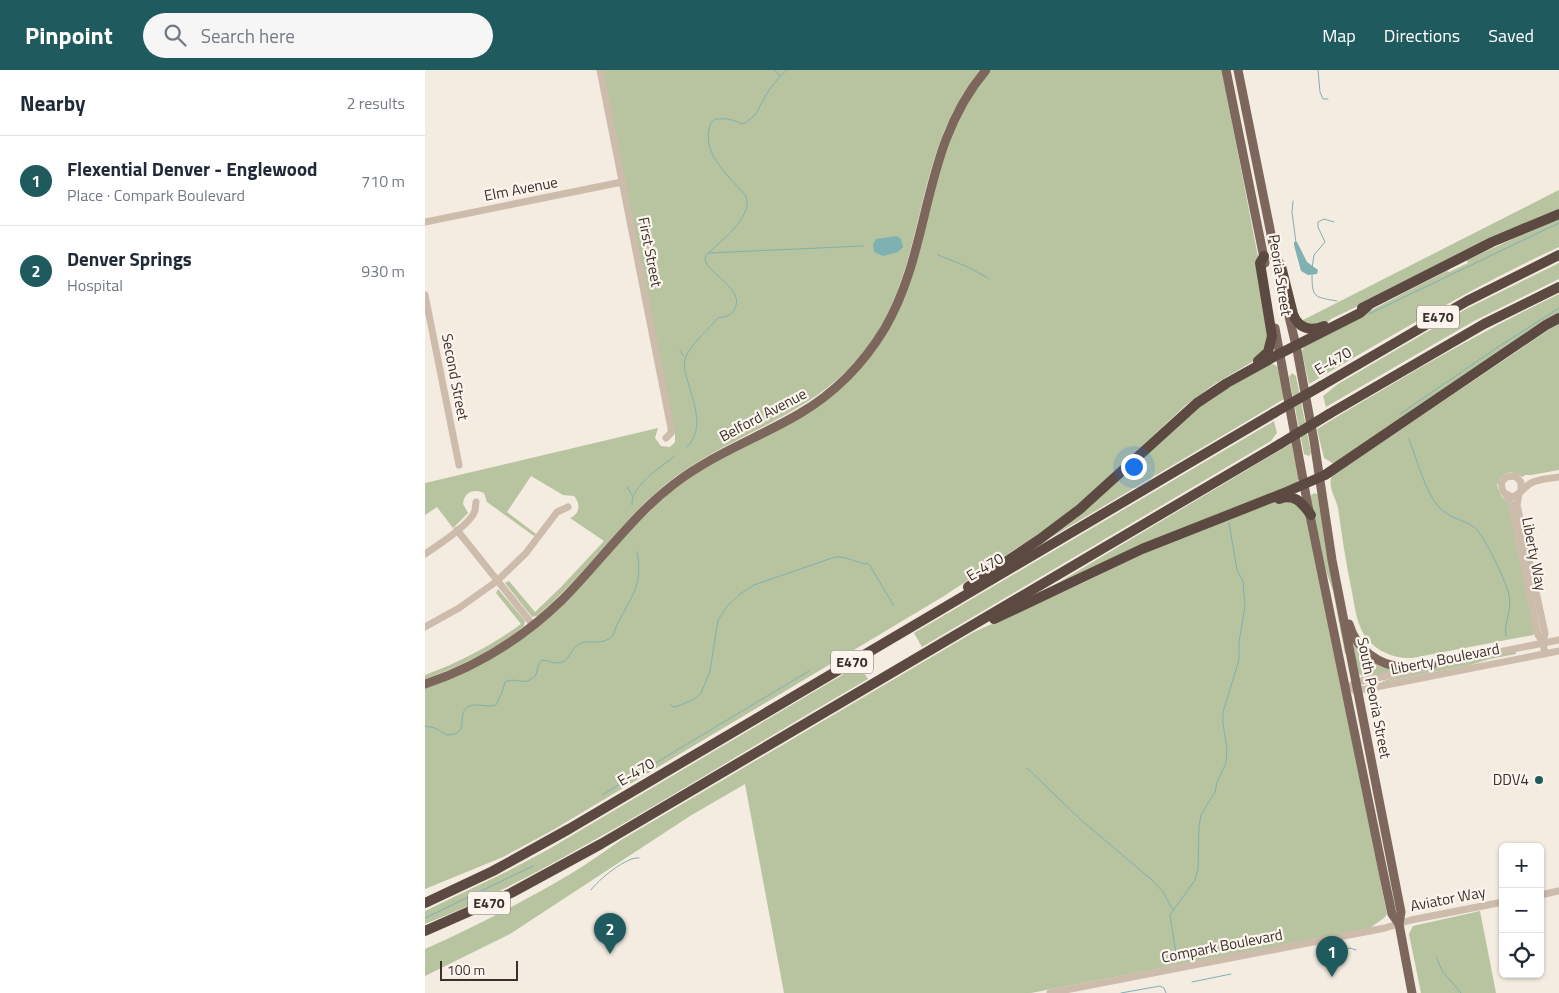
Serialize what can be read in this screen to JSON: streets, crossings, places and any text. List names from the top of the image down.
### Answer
{
  "streets": {
    "highway": ["E470", "E-470"],
    "main road": ["Peoria Street", "Belford Avenue", "South Peoria Street"],
    "street": [
      "Elm Avenue",
      "First Street",
      "Second Street",
      "Liberty Way",
      "Liberty Boulevard",
      "Aviator Way",
      "Compark Boulevard"
    ]
  },
  "crossings": [
    ["Elm Avenue", "First Street"],
    ["Peoria Street", "South Peoria Street"],
    ["Liberty Way", "Liberty Boulevard"],
    ["Liberty Boulevard", "South Peoria Street"],
    ["South Peoria Street", "Aviator Way"],
    ["South Peoria Street", "Compark Boulevard"],
    ["Aviator Way", "Compark Boulevard"]
  ],
  "places": ["DDV4"],
  "scale_bar": "100 m",
  "page": {
    "header": "Pinpoint",
    "search": "Search here",
    "nav": ["Map", "Directions", "Saved"],
    "heading": ["Nearby", "2 results"],
    "list": [
      {
        "mark": "1",
        "name": "Flexential Denver - Englewood",
        "note": "Place · Compark Boulevard",
        "value": "710 m"
      },
      {
        "mark": "2",
        "name": "Denver Springs",
        "note": "Hospital",
        "value": "930 m"
      }
    ],
    "map_buttons": ["+", "−"],
    "pins": ["2", "1"],
    "scale": "100 m"
  }
}
